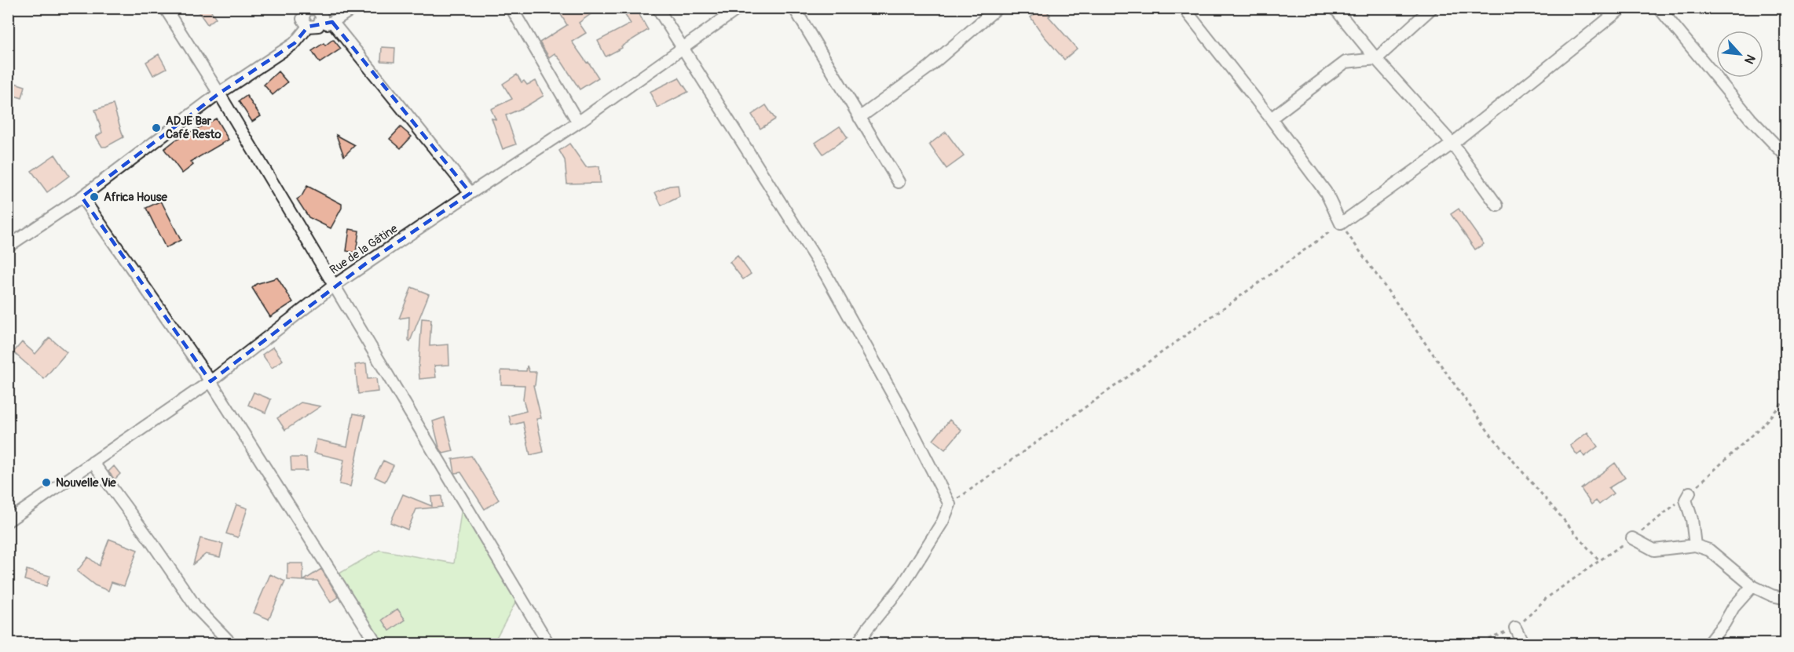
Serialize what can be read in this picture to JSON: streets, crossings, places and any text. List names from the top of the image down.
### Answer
{
  "streets": {
    "street": ["Rue de la Gâtine"]
  },
  "places": ["ADJE Bar Café Resto", "Africa House", "Nouvelle Vie"],
  "north": "bottom right"
}
